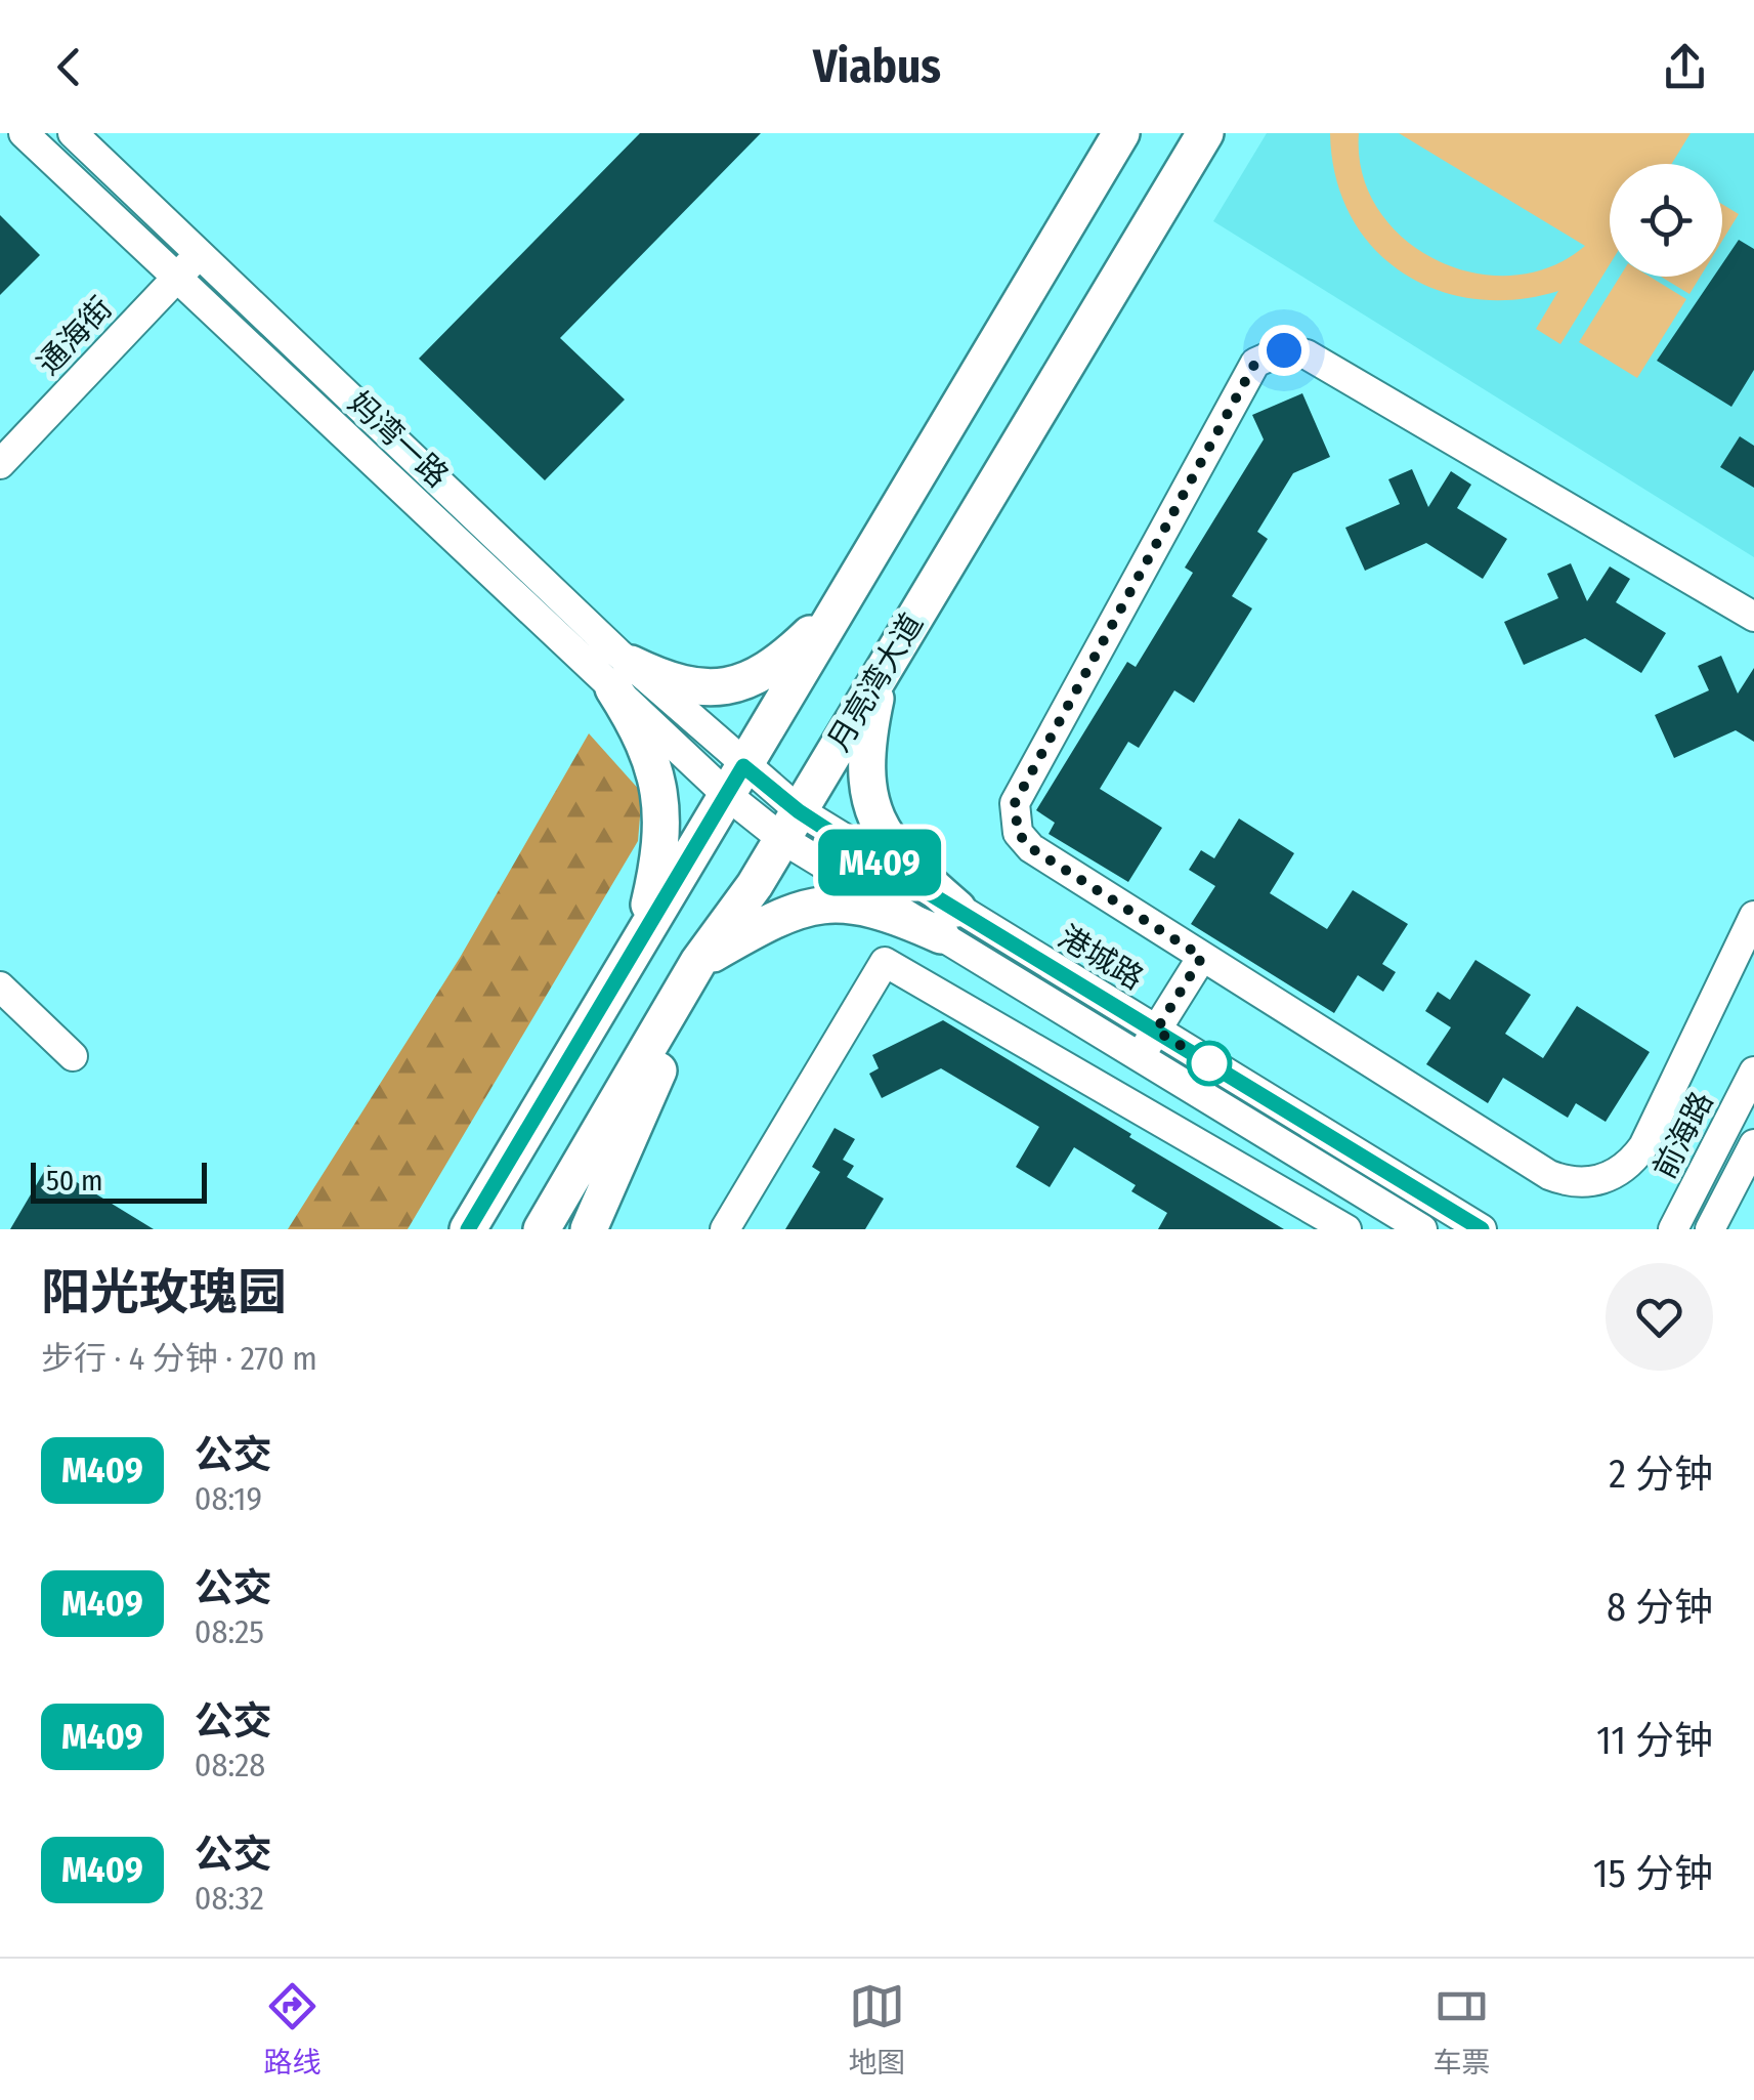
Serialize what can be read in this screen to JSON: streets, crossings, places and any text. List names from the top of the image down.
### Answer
{
  "streets": {
    "main road": ["月亮湾大道"],
    "street": [
      "通海街",
      "妈湾一路",
      "港城路",
      "前海路"
    ]
  },
  "crossings": [
    ["通海街", "妈湾一路"],
    ["妈湾一路", "港城路"],
    ["月亮湾大道", "港城路"]
  ],
  "lines": ["bus line M409"],
  "scale_bar": "50 m",
  "page": {
    "header": "Viabus",
    "on_map": "M409",
    "scale": "50 m",
    "heading": ["阳光玫瑰园", "步行 · 4 分钟 · 270 m"],
    "list": [
      {
        "mark": "M409",
        "name": "公交",
        "note": "08:19",
        "value": "2 分钟"
      },
      {
        "mark": "M409",
        "name": "公交",
        "note": "08:25",
        "value": "8 分钟"
      },
      {
        "mark": "M409",
        "name": "公交",
        "note": "08:28",
        "value": "11 分钟"
      },
      {
        "mark": "M409",
        "name": "公交",
        "note": "08:32",
        "value": "15 分钟"
      }
    ],
    "tabs": ["路线", "地图", "车票"]
  }
}
